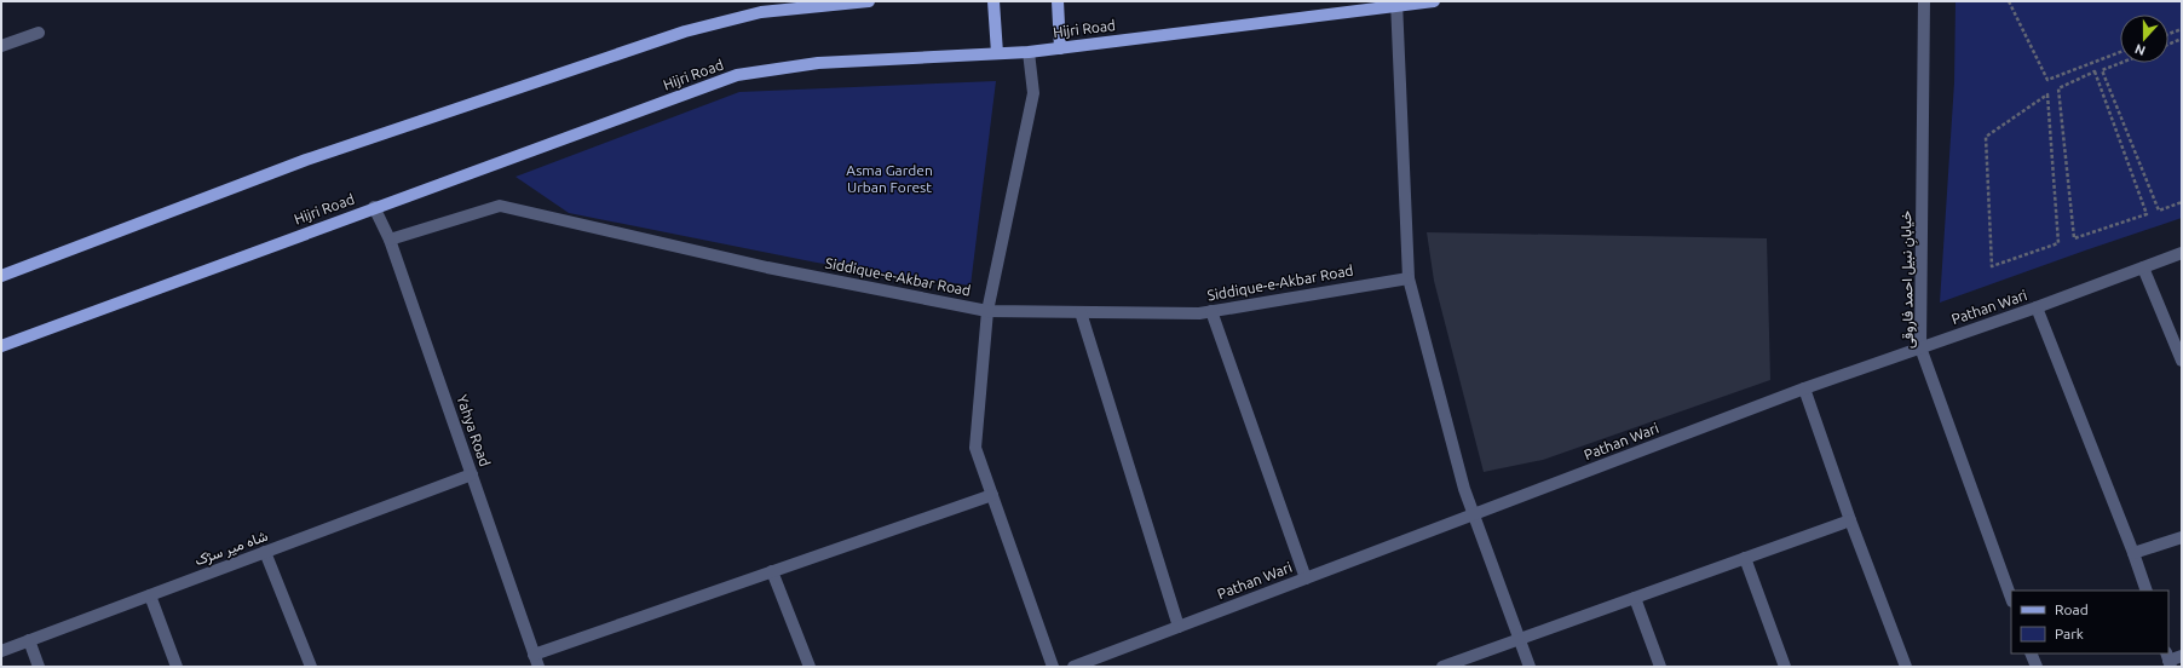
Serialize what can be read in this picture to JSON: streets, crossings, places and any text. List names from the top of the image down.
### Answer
{
  "streets": {
    "main road": ["Hijri Road"],
    "street": [
      "Siddique-e-Akbar Road",
      "خیابانِ نبیل احمد فاروقی",
      "Pathan Wari",
      "Yahya Road",
      "شاہ میر سڑک"
    ]
  },
  "crossings": [
    ["Hijri Road", "Yahya Road"],
    ["Siddique-e-Akbar Road", "Yahya Road"],
    ["خیابانِ نبیل احمد فاروقی", "Pathan Wari"],
    ["Yahya Road", "شاہ میر سڑک"]
  ],
  "parks": ["Asma Garden Urban Forest"],
  "legend": ["Road", "Park"],
  "north": "bottom"
}
